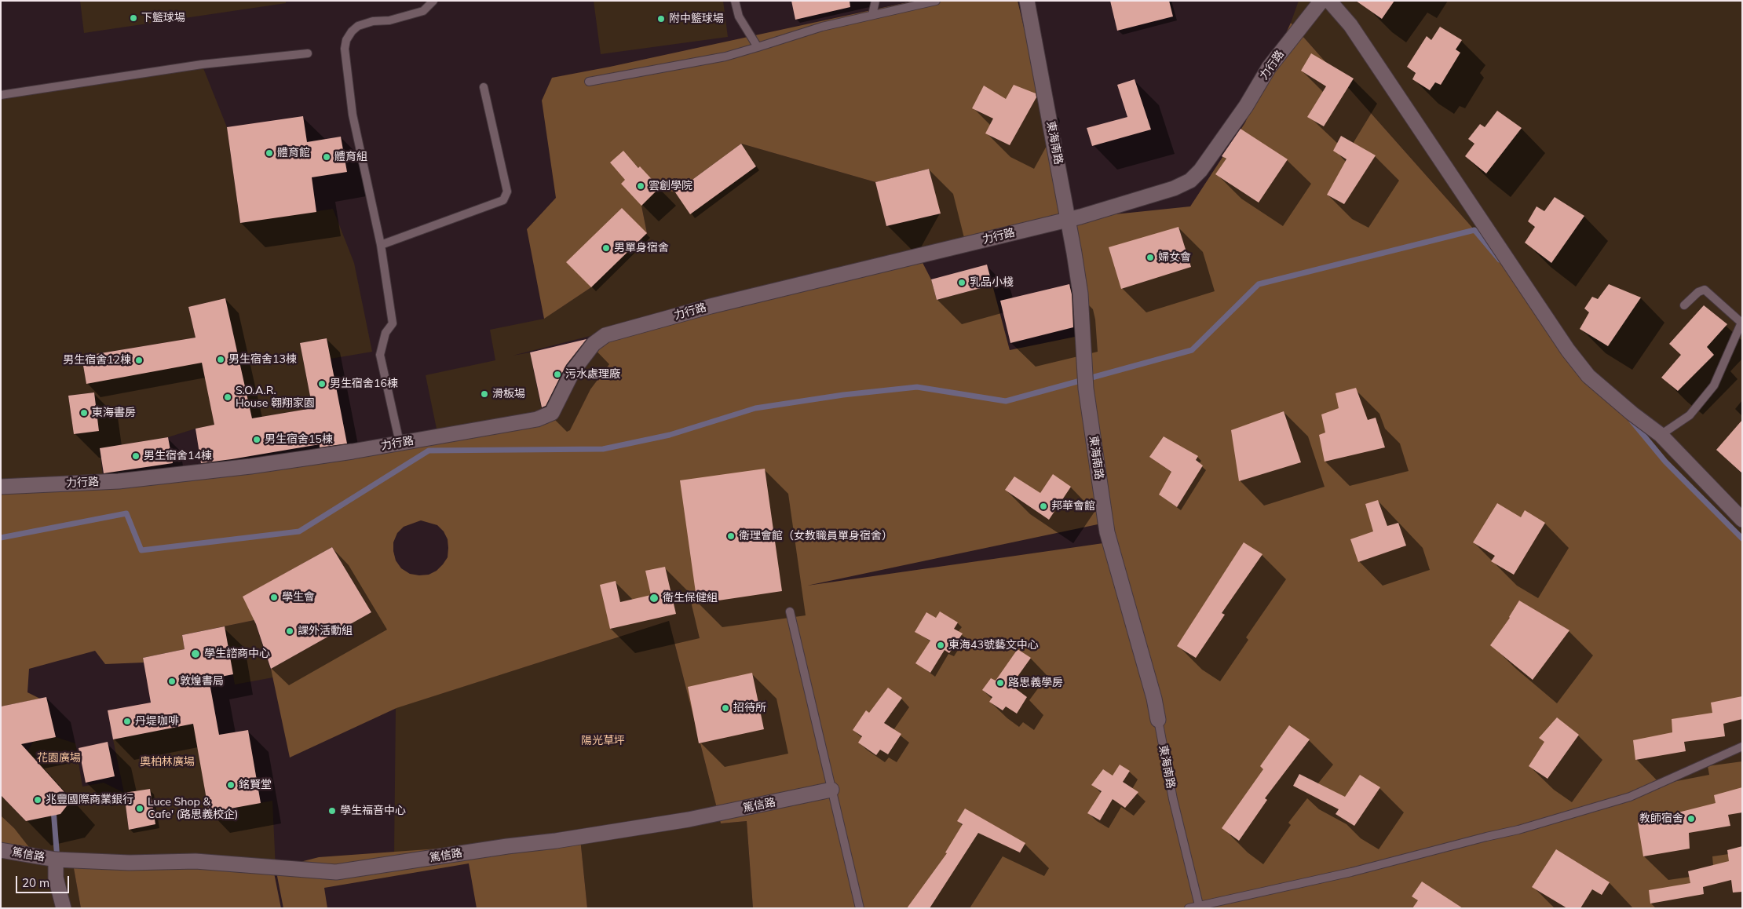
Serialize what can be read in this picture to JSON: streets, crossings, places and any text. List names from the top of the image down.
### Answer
{
  "streets": {
    "street": ["力行路", "東海南路", "篤信路"]
  },
  "crossings": [
    ["力行路", "東海南路"]
  ],
  "parks": ["陽光草坪", "花園廣場", "奧柏林廣場"],
  "places": [
    "下籃球場",
    "附中籃球場",
    "體育館",
    "體育組",
    "雲創學院",
    "男單身宿舍",
    "婦女會",
    "乳品小棧",
    "男生宿舍13棟",
    "男生宿舍12棟",
    "污水處理廠",
    "男生宿舍16棟",
    "滑板場",
    "S.O.A.R. House 翱翔家園",
    "東海書房",
    "男生宿舍15棟",
    "男生宿舍14棟",
    "邦華會館",
    "衛理會館（女教職員單身宿舍）",
    "學生會",
    "衛生保健組",
    "課外活動組",
    "東海43號藝文中心",
    "學生諮商中心",
    "敦煌書局",
    "路思義學房",
    "招待所",
    "丹堤咖啡",
    "銘賢堂",
    "兆豐國際商業銀行",
    "Luce Shop & Cafe' (路思義校企)",
    "學生福音中心",
    "教師宿舍"
  ],
  "scale_bar": "20 m"
}
